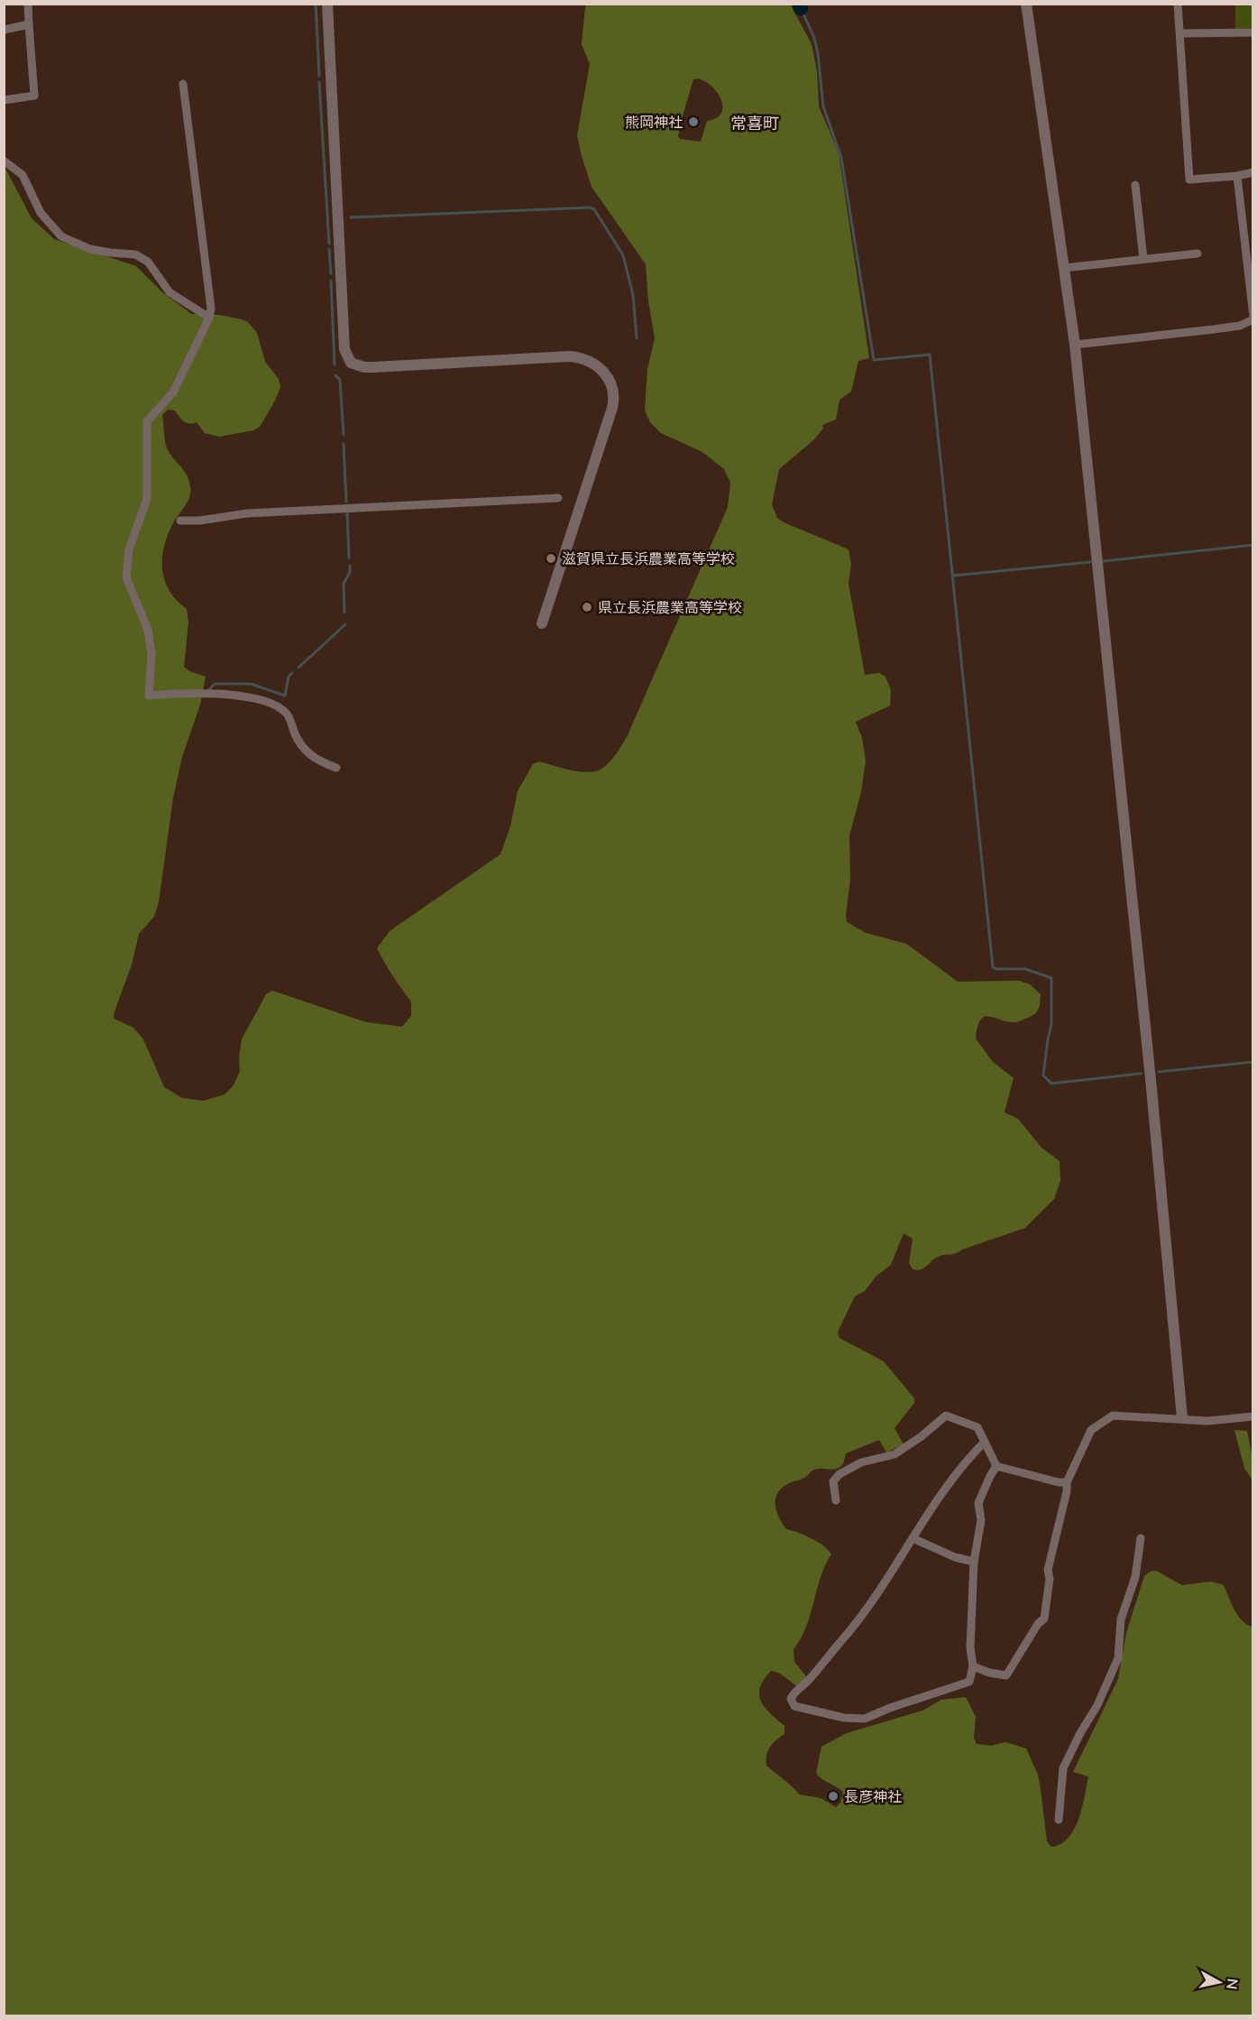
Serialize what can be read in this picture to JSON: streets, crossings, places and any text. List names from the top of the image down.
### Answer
{
  "districts": ["常喜町"],
  "places": [
    "熊岡神社",
    "滋賀県立長浜農業高等学校",
    "県立長浜農業高等学校",
    "長彦神社"
  ],
  "north": "right"
}
